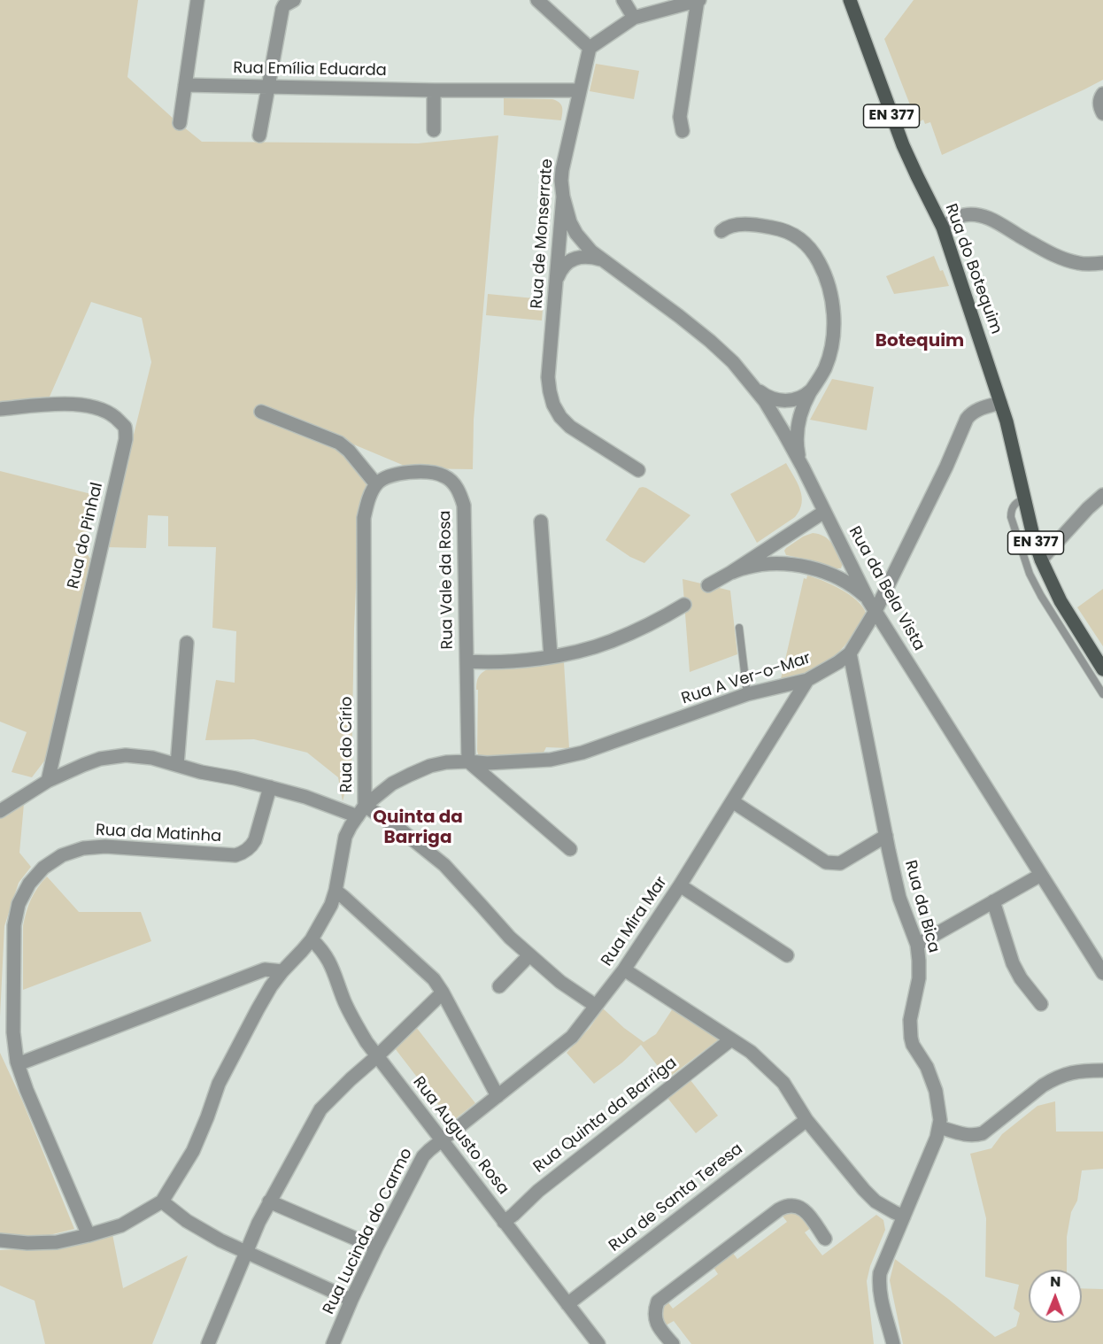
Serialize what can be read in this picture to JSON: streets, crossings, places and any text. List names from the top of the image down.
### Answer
{
  "streets": {
    "main road": ["EN 377", "Rua do Botequim"],
    "street": [
      "Rua Emília Eduarda",
      "Rua de Monserrate",
      "Rua do Pinhal",
      "Rua Vale da Rosa",
      "Rua da Bela Vista",
      "Rua A Ver-o-Mar",
      "Rua do Círio",
      "Rua da Matinha",
      "Rua da Bica",
      "Rua Mira Mar",
      "Rua Quinta da Barriga",
      "Rua Augusto Rosa",
      "Rua de Santa Teresa",
      "Rua Lucinda do Carmo"
    ]
  },
  "crossings": [
    ["Rua Emília Eduarda", "Rua de Monserrate"],
    ["EN 377", "Rua do Botequim"],
    ["EN 377", "Rua A Ver-o-Mar"],
    ["Rua de Monserrate", "Rua da Bela Vista"],
    ["Rua do Botequim", "Rua A Ver-o-Mar"],
    ["Rua Vale da Rosa", "Rua A Ver-o-Mar"],
    ["Rua Vale da Rosa", "Rua do Círio"],
    ["Rua da Bela Vista", "Rua A Ver-o-Mar"],
    ["Rua A Ver-o-Mar", "Rua do Círio"],
    ["Rua A Ver-o-Mar", "Rua da Bica"],
    ["Rua A Ver-o-Mar", "Rua Mira Mar"],
    ["Rua do Círio", "Rua da Matinha"],
    ["Rua do Círio", "Rua Augusto Rosa"],
    ["Rua Mira Mar", "Rua Augusto Rosa"],
    ["Rua Mira Mar", "Rua Lucinda do Carmo"],
    ["Rua Quinta da Barriga", "Rua Augusto Rosa"],
    ["Rua Augusto Rosa", "Rua de Santa Teresa"],
    ["Rua Augusto Rosa", "Rua Lucinda do Carmo"]
  ],
  "districts": ["Botequim", "Quinta da Barriga"],
  "north": "top"
}
